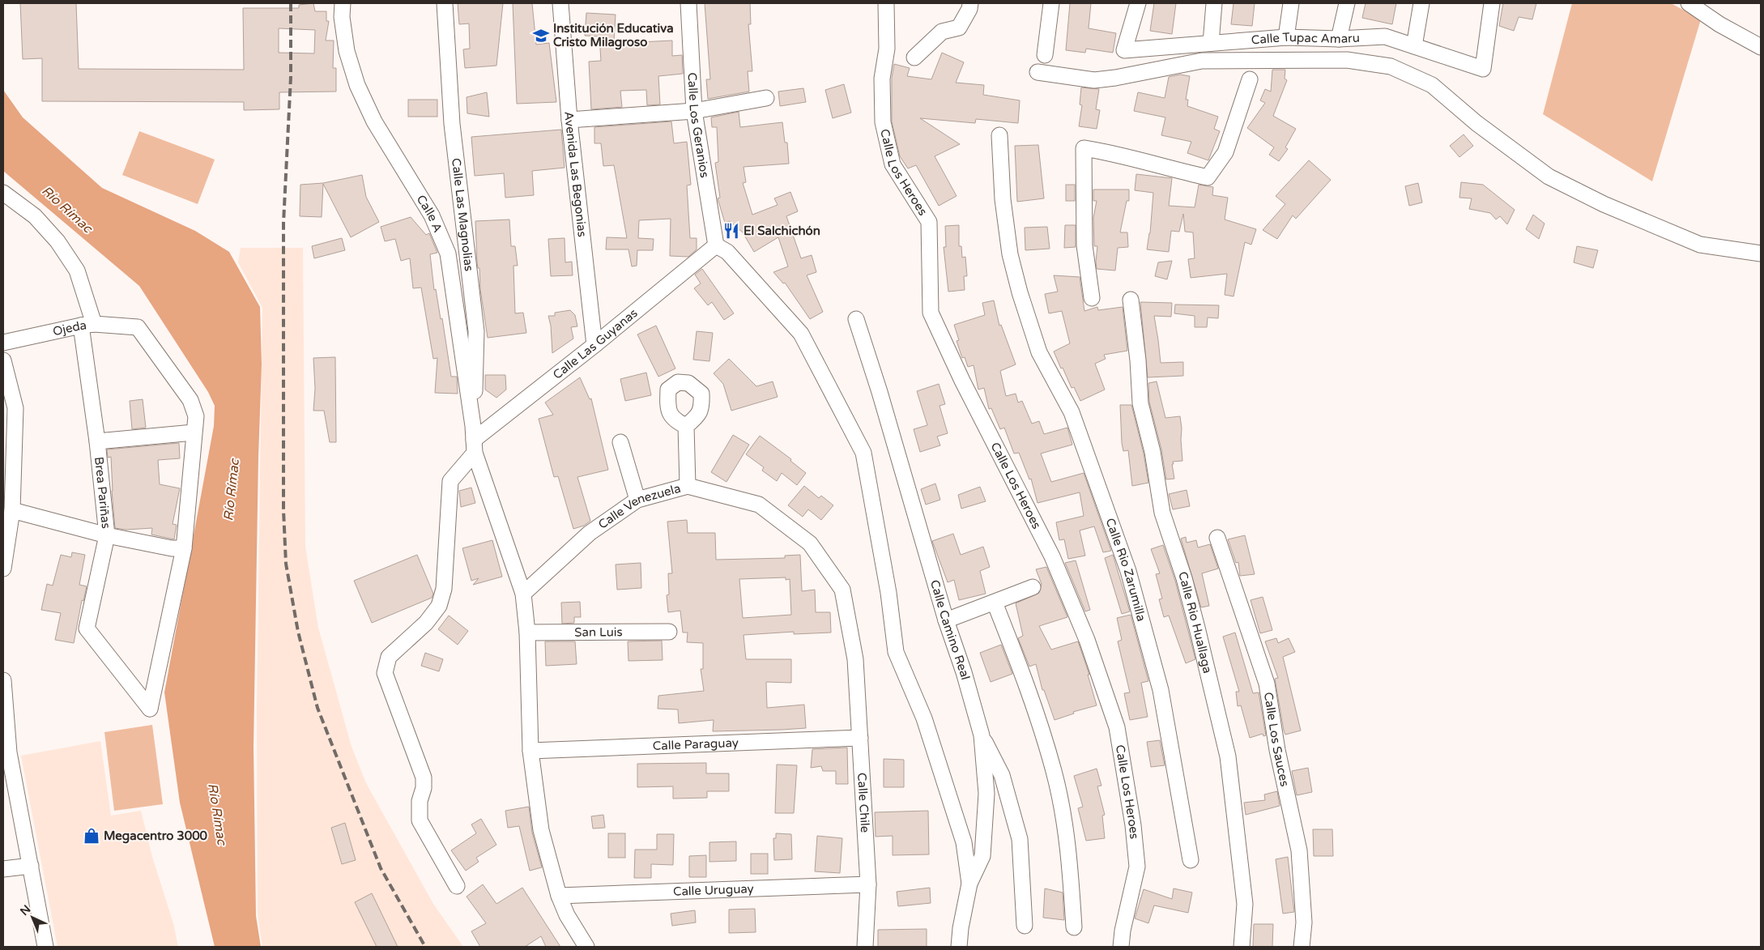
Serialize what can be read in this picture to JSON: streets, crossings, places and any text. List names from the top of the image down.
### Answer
{
  "streets": {
    "street": [
      "Calle Tupac Amaru",
      "Calle Los Geranios",
      "Calle Los Heroes",
      "Avenida Las Begonias",
      "Calle A",
      "Calle Las Magnolias",
      "Ojeda",
      "Calle Las Guyanas",
      "Brea Pariñas",
      "Calle Venezuela",
      "Calle Rio Zarumilla",
      "Calle Rio Huallaga",
      "Calle Camino Real",
      "San Luis",
      "Calle Los Sauces",
      "Calle Paraguay",
      "Calle Chile",
      "Calle Uruguay"
    ]
  },
  "crossings": [
    ["Calle Los Geranios", "Calle Las Guyanas"],
    ["Avenida Las Begonias", "Calle Las Guyanas"],
    ["Calle A", "Calle Las Magnolias"],
    ["Calle A", "Calle Las Guyanas"],
    ["Calle Las Magnolias", "Calle Las Guyanas"],
    ["Ojeda", "Brea Pariñas"],
    ["Calle Venezuela", "Calle Chile"],
    ["Calle Paraguay", "Calle Chile"],
    ["Calle Chile", "Calle Uruguay"]
  ],
  "water": ["Río Rímac"],
  "places": {
    "school or university": ["Institución Educativa Cristo Milagroso"],
    "restaurant": ["El Salchichón"],
    "shop": ["Megacentro 3000"]
  },
  "north": "top left"
}
